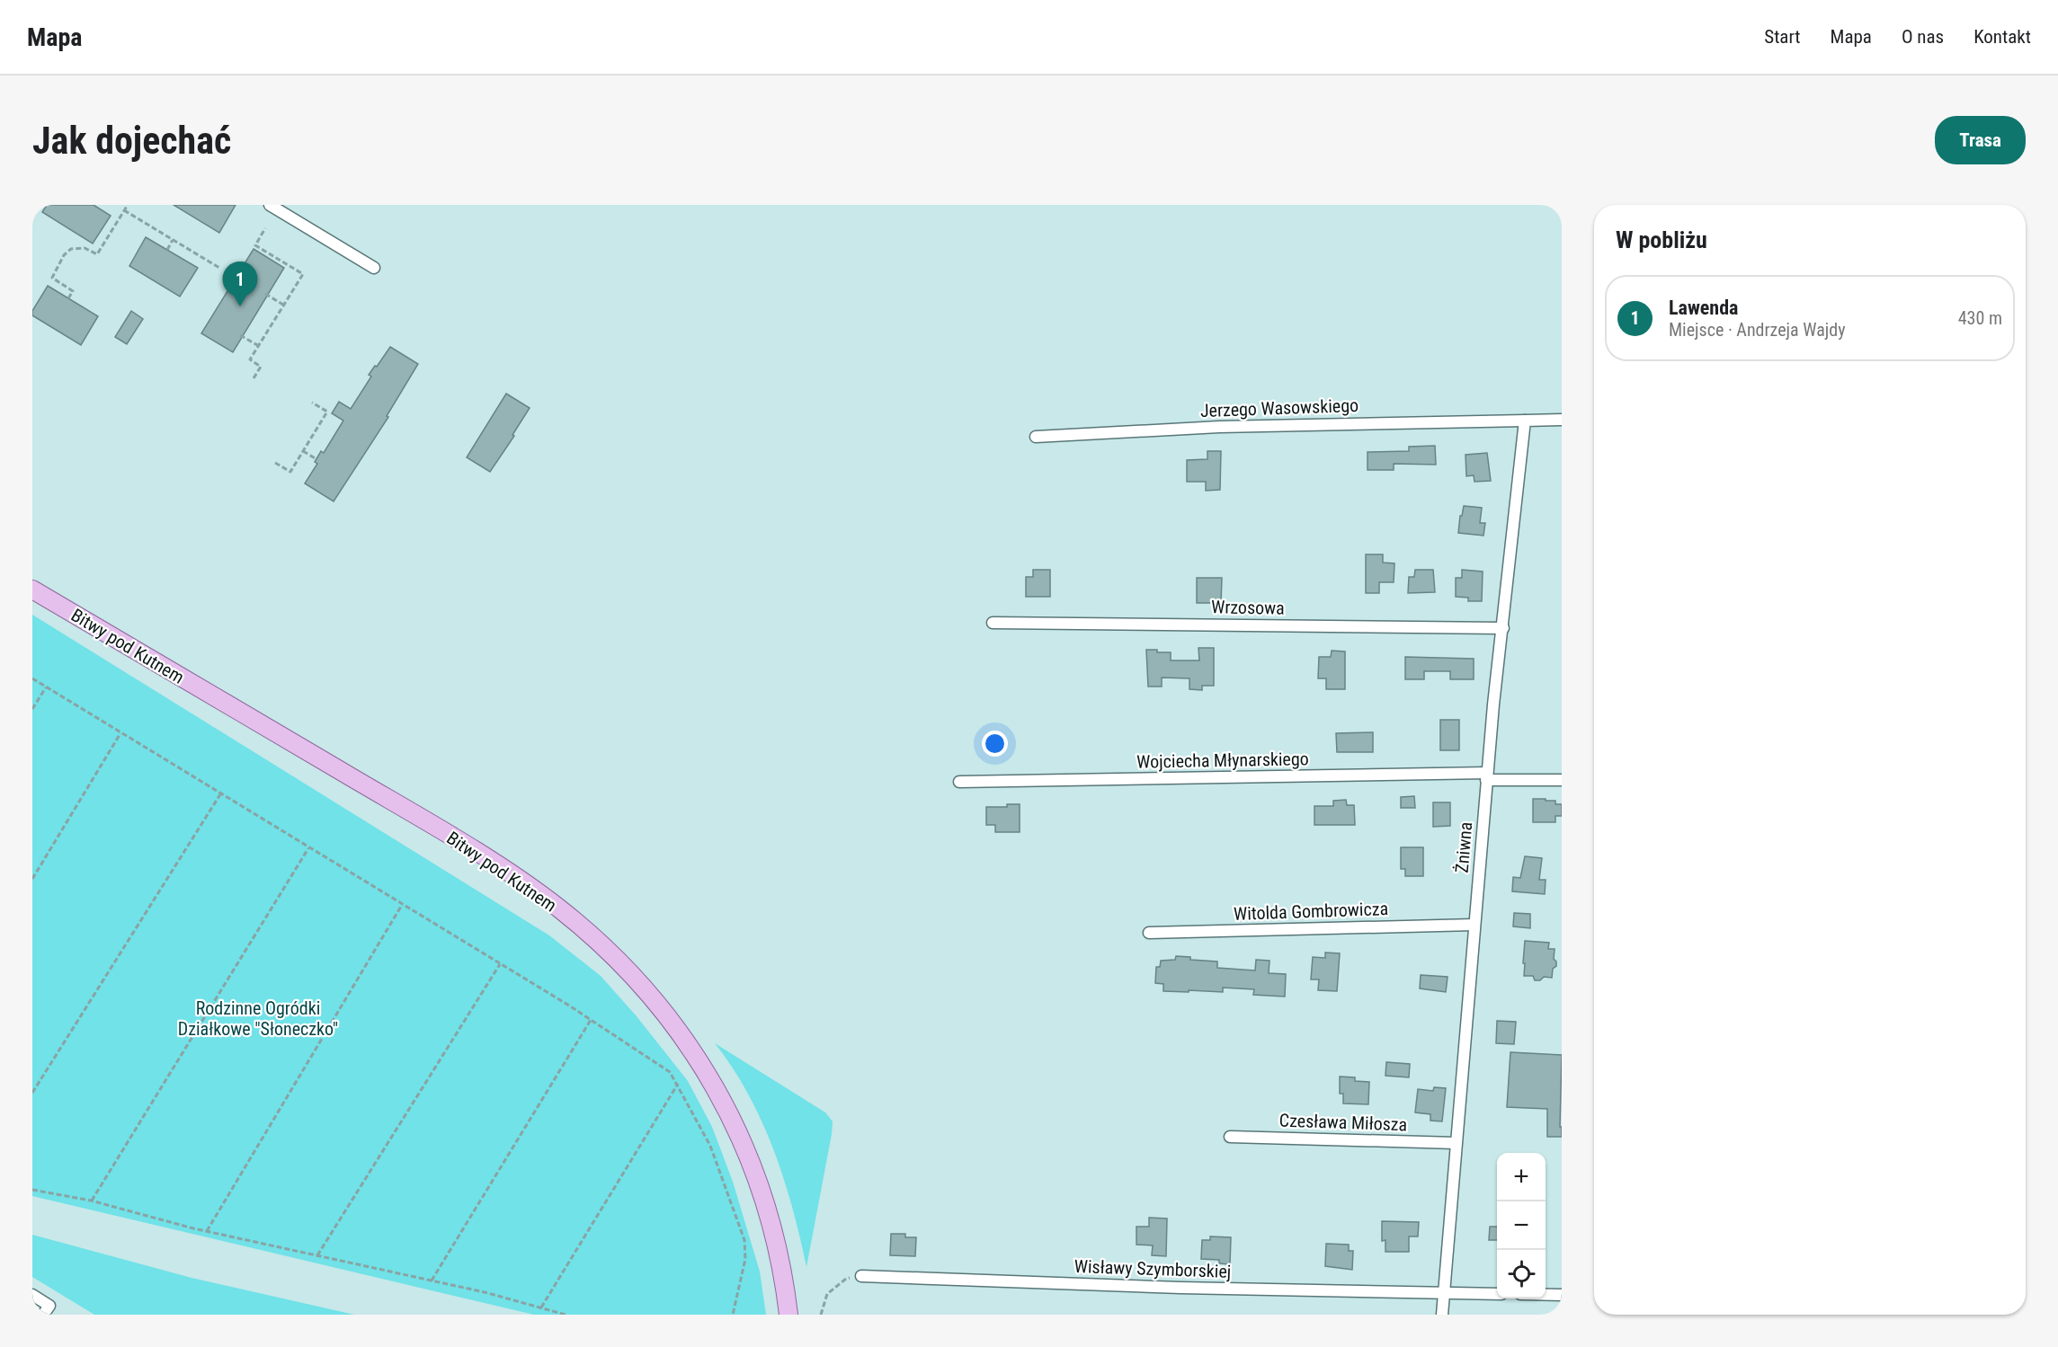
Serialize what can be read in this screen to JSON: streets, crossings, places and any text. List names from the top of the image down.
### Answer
{
  "streets": {
    "main road": ["Bitwy pod Kutnem"],
    "street": [
      "Jerzego Wasowskiego",
      "Wrzosowa",
      "Wojciecha Młynarskiego",
      "Żniwna",
      "Witolda Gombrowicza",
      "Czesława Miłosza",
      "Wisławy Szymborskiej"
    ]
  },
  "crossings": [
    ["Jerzego Wasowskiego", "Żniwna"],
    ["Wrzosowa", "Żniwna"],
    ["Wojciecha Młynarskiego", "Żniwna"],
    ["Żniwna", "Witolda Gombrowicza"],
    ["Żniwna", "Czesława Miłosza"],
    ["Żniwna", "Wisławy Szymborskiej"]
  ],
  "parks": ["Rodzinne Ogródki Działkowe \"Słoneczko\""],
  "page": {
    "header": "Mapa",
    "nav": [
      "Start",
      "Mapa",
      "O nas",
      "Kontakt"
    ],
    "buttons": "Trasa",
    "title": "Jak dojechać",
    "heading": "W pobliżu",
    "pins": "1",
    "list": [
      {
        "mark": "1",
        "name": "Lawenda",
        "note": "Miejsce · Andrzeja Wajdy",
        "value": "430 m"
      }
    ],
    "map_buttons": ["+", "−"]
  }
}
